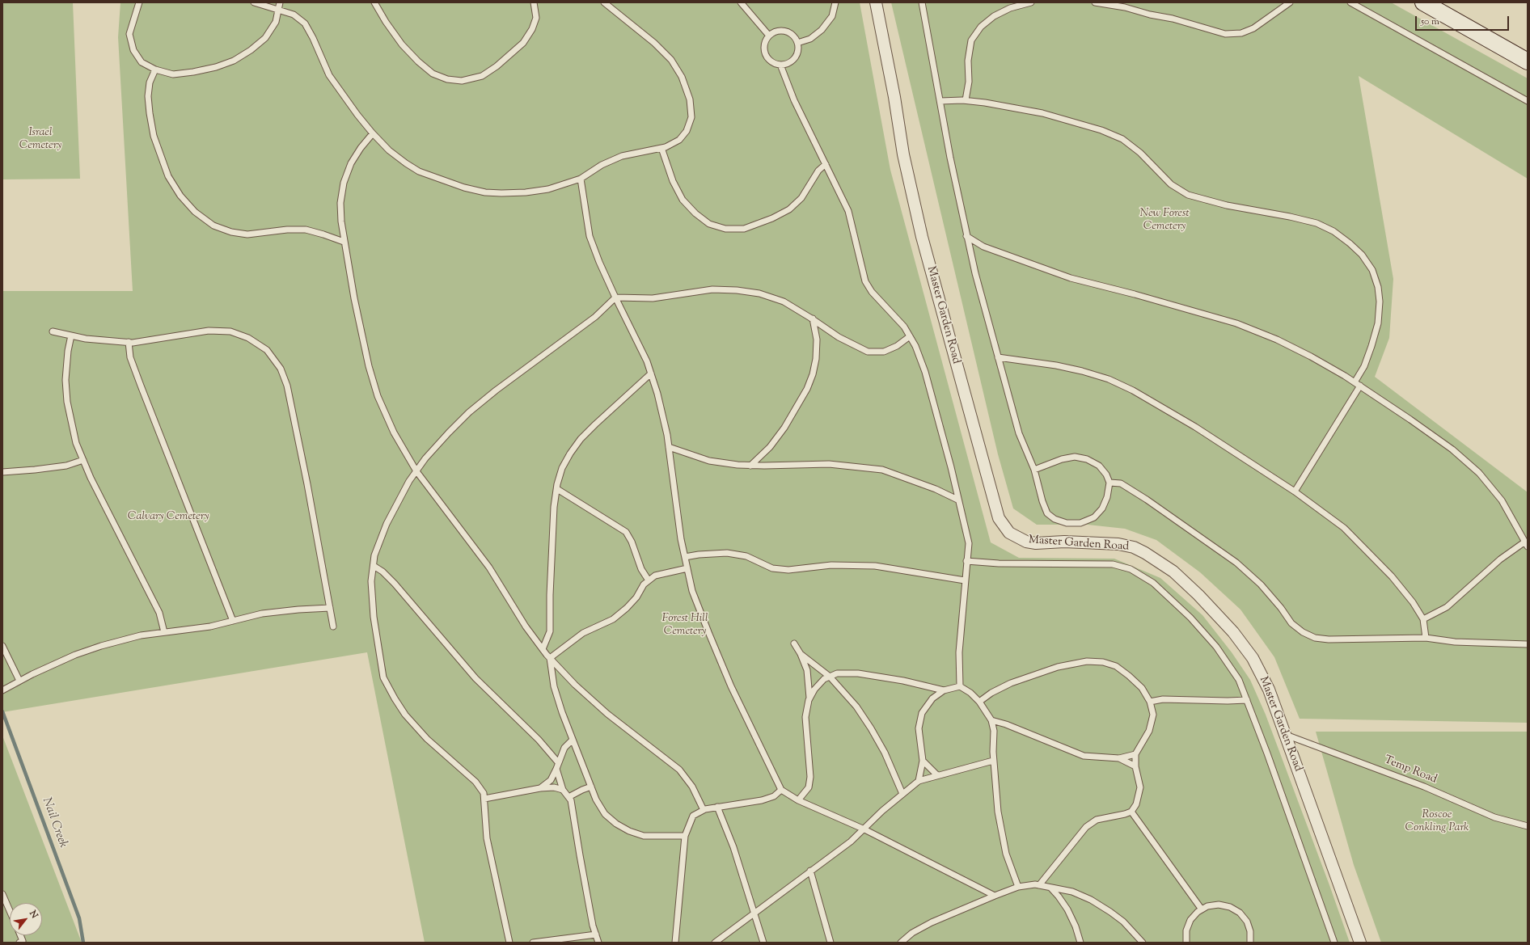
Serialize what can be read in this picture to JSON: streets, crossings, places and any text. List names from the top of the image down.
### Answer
{
  "streets": {
    "street": ["Master Garden Road"],
    "lane": ["Temp Road"]
  },
  "crossings": [
    ["Master Garden Road", "Temp Road"]
  ],
  "water": ["Nail Creek"],
  "parks": [
    "Israel Cemetery",
    "New Forest Cemetery",
    "Calvary Cemetery",
    "Forest Hill Cemetery",
    "Roscoe Conkling Park"
  ],
  "scale_bar": "50 m",
  "north": "top right"
}
